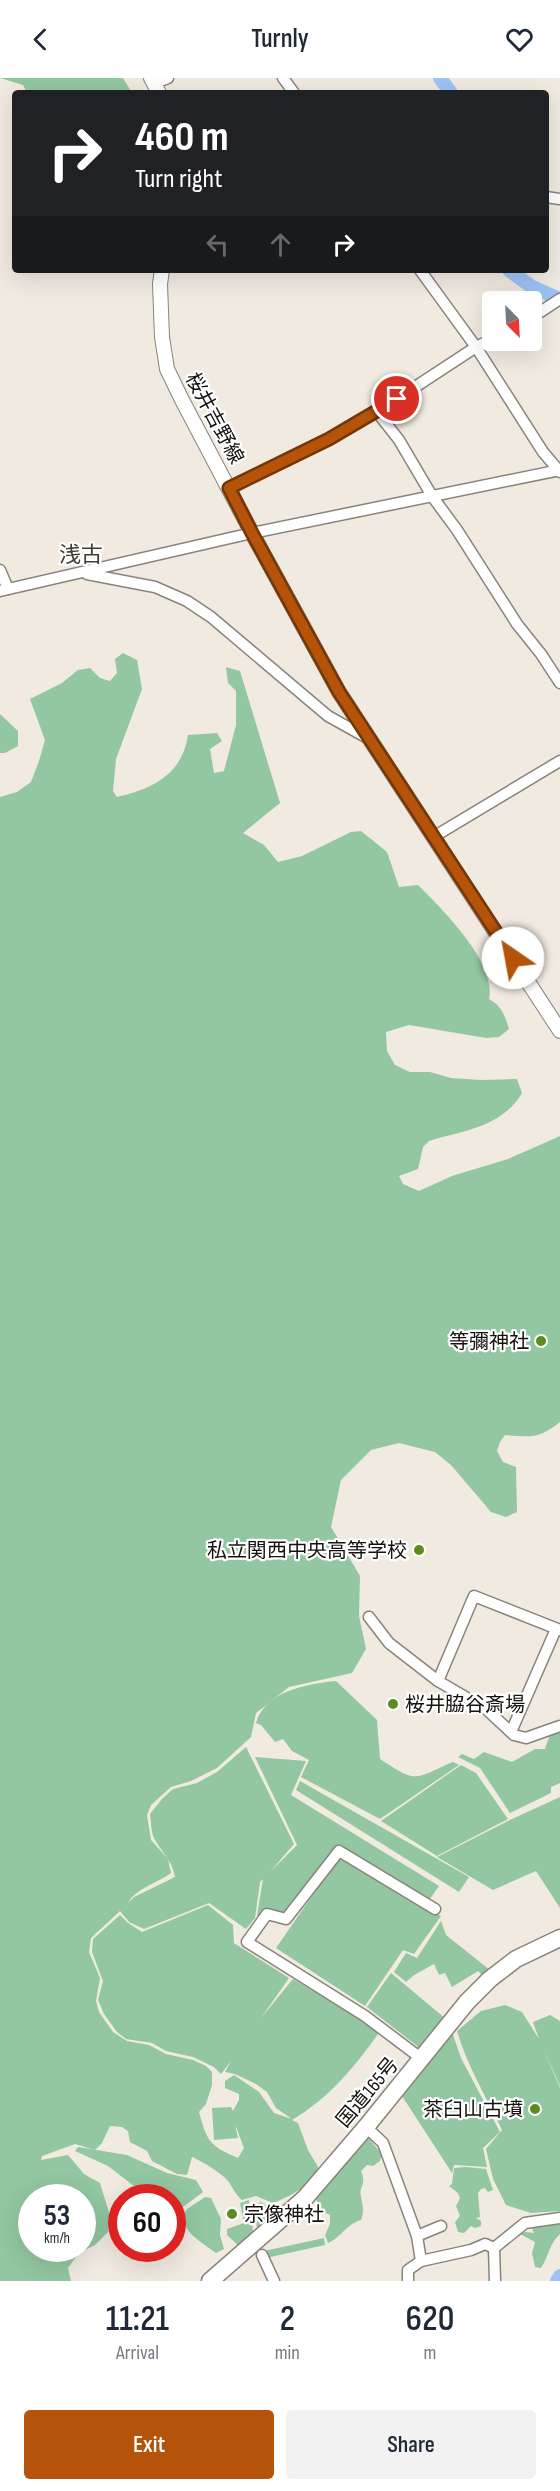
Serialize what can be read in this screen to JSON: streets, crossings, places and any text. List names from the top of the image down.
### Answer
{
  "streets": {
    "highway": ["国道165号"],
    "main road": ["桜井吉野線"]
  },
  "districts": ["浅古"],
  "places": [
    "等彌神社",
    "私立関西中央高等学校",
    "桜井脇谷斎場",
    "茶臼山古墳",
    "宗像神社"
  ],
  "north": "bottom right",
  "page": {
    "header": "Turnly",
    "turn": ["460 m", "Turn right"],
    "speed": "53 km/h",
    "limit": "60",
    "eta": [
      "11:21",
      "Arrival",
      "2",
      "min",
      "620",
      "m"
    ],
    "buttons": ["Exit", "Share"]
  }
}
